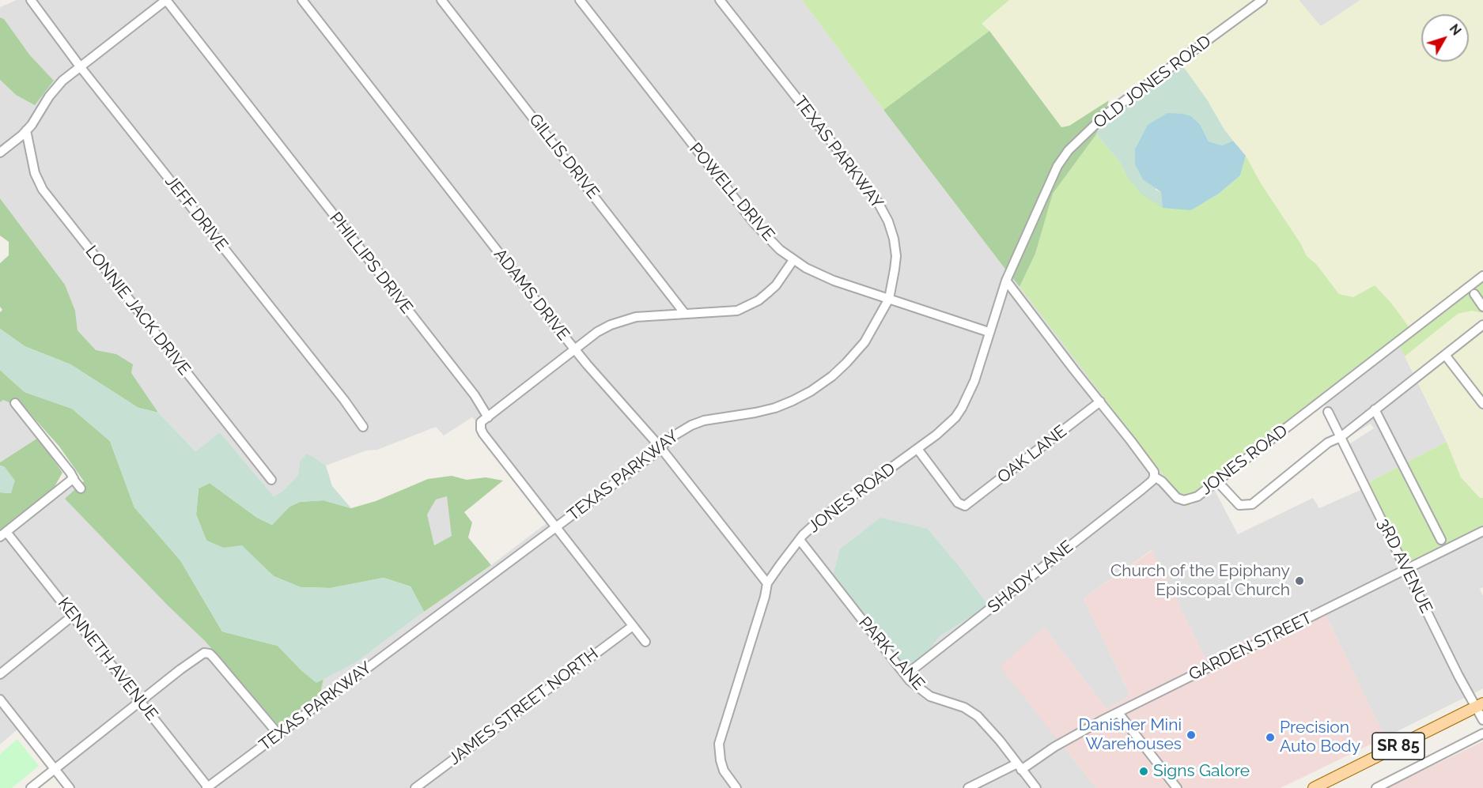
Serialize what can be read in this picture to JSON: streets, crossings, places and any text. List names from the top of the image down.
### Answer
{
  "streets": {
    "main road": ["SR 85"],
    "street": [
      "OLD JONES ROAD",
      "TEXAS PARKWAY",
      "GILLIS DRIVE",
      "POWELL DRIVE",
      "JEFF DRIVE",
      "PHILLIPS DRIVE",
      "ADAMS DRIVE",
      "LONNIE JACK DRIVE",
      "OAK LANE",
      "JONES ROAD",
      "3RD AVENUE",
      "SHADY LANE",
      "GARDEN STREET",
      "PARK LANE",
      "KENNETH AVENUE",
      "JAMES STREET NORTH"
    ]
  },
  "crossings": [
    ["OLD JONES ROAD", "POWELL DRIVE"],
    ["OLD JONES ROAD", "JONES ROAD"],
    ["TEXAS PARKWAY", "POWELL DRIVE"],
    ["TEXAS PARKWAY", "ADAMS DRIVE"],
    ["TEXAS PARKWAY", "KENNETH AVENUE"],
    ["POWELL DRIVE", "JONES ROAD"],
    ["ADAMS DRIVE", "JONES ROAD"],
    ["OAK LANE", "JONES ROAD"],
    ["JONES ROAD", "SHADY LANE"],
    ["JONES ROAD", "PARK LANE"],
    ["3RD AVENUE", "GARDEN STREET"],
    ["3RD AVENUE", "SR 85"],
    ["SHADY LANE", "PARK LANE"],
    ["GARDEN STREET", "PARK LANE"]
  ],
  "places": [
    "Church of the Epiphany Episcopal Church",
    "Danisher Mini Warehouses",
    "Precision Auto Body",
    "Signs Galore"
  ],
  "north": "top right"
}
